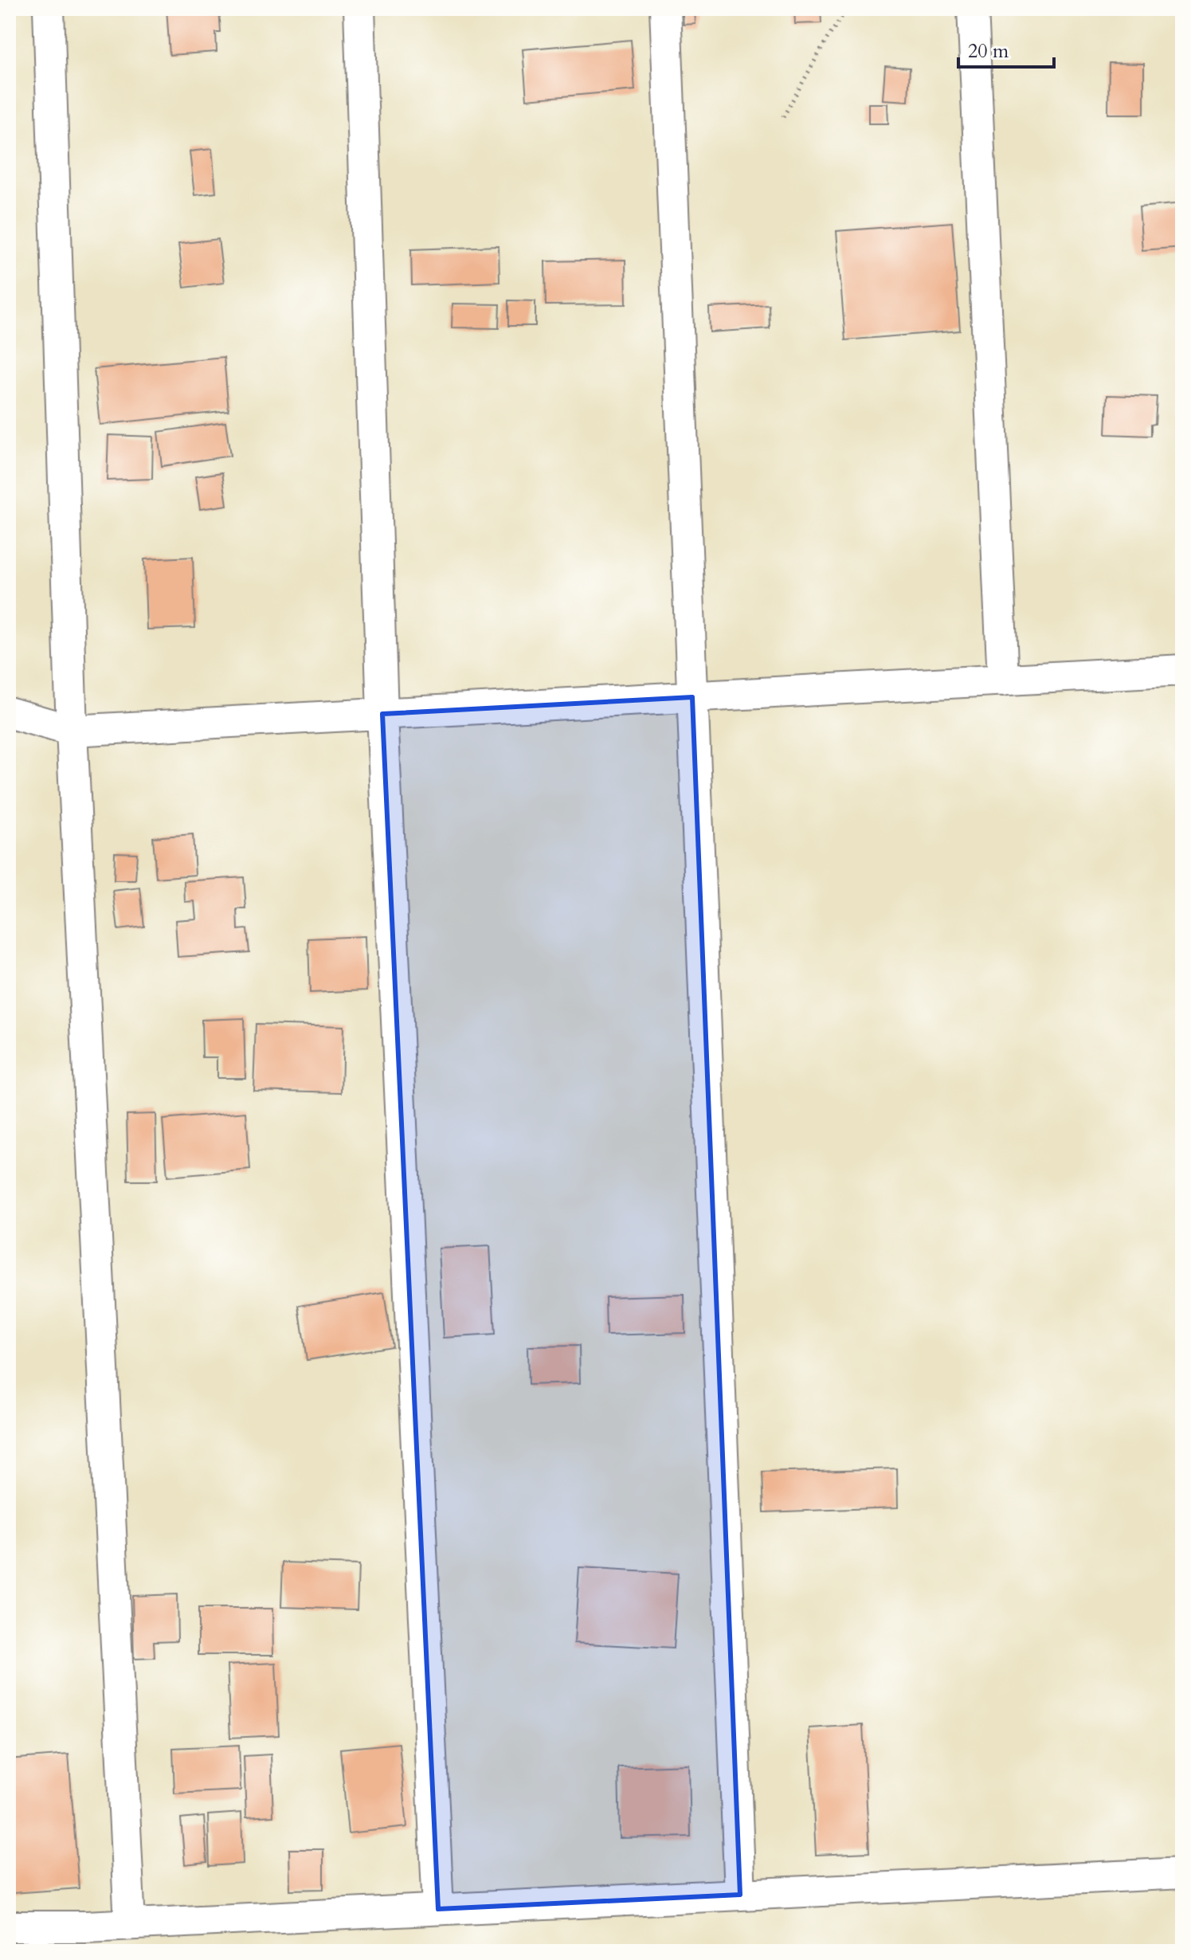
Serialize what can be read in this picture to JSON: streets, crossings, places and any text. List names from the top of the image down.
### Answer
{
  "scale_bar": "20 m"
}
